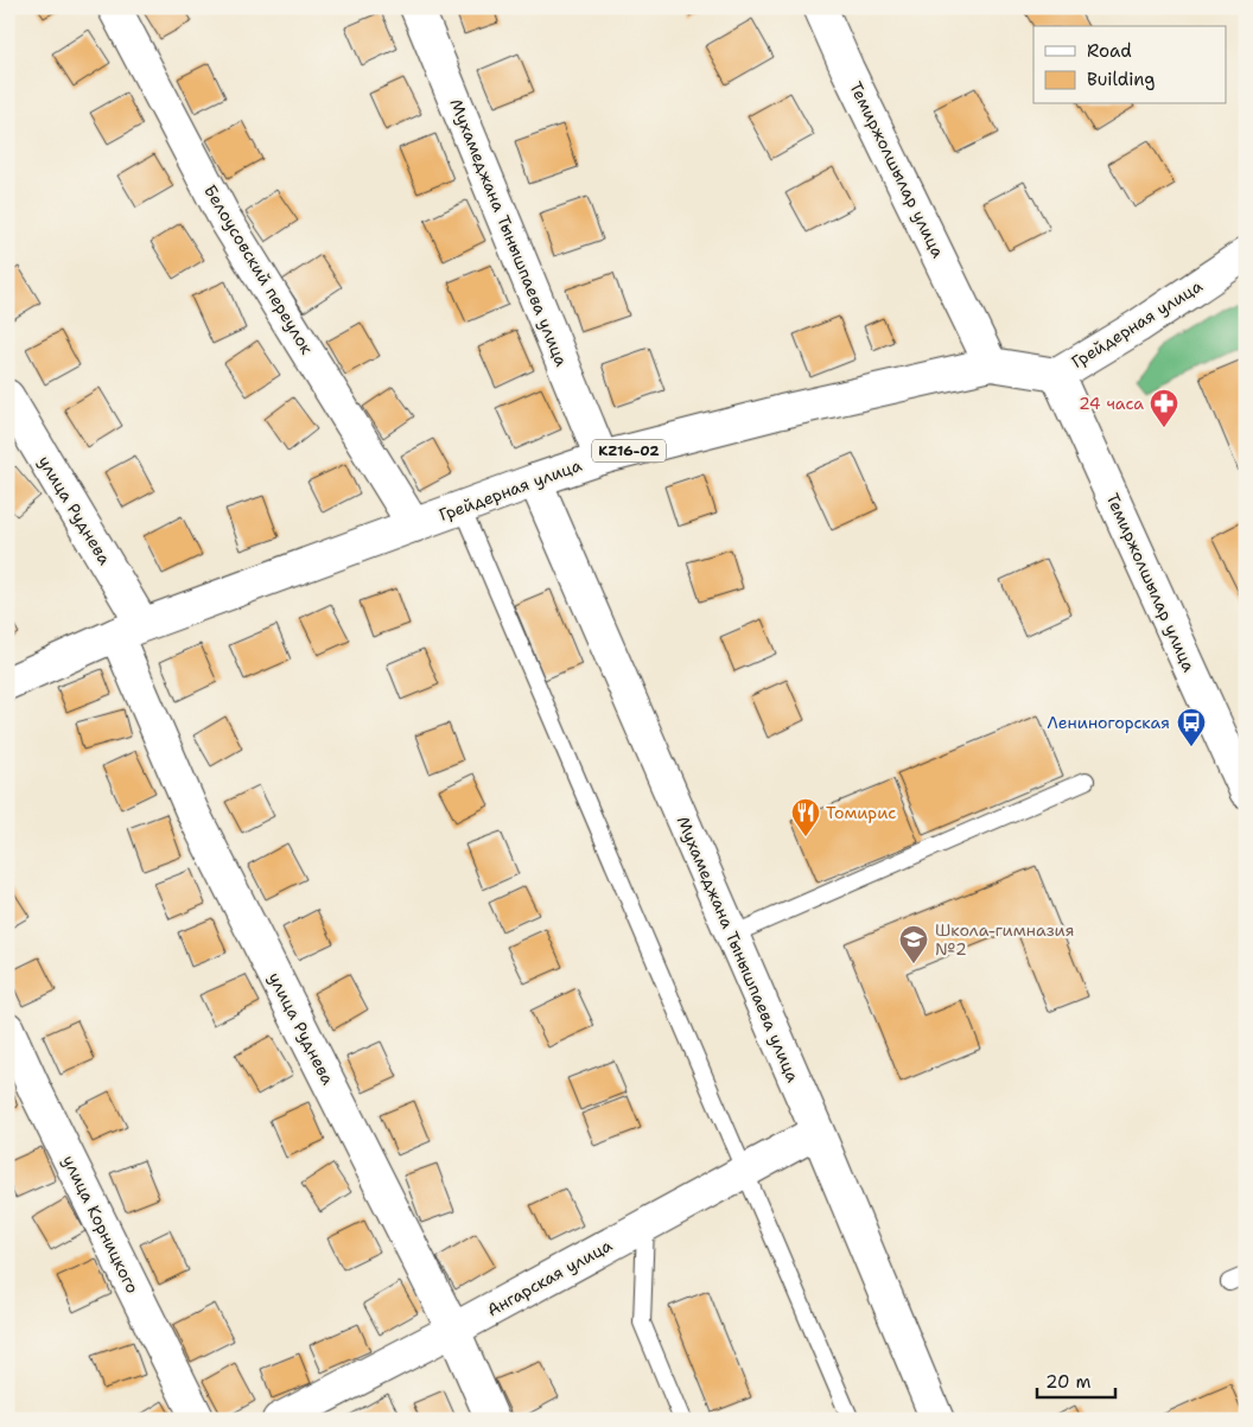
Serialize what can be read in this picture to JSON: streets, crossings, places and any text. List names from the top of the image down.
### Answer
{
  "streets": {
    "street": [
      "Темиржолшылар улица",
      "Мухамеджана Тынышпаева улица",
      "Белоусовский переулок",
      "Грейдерная улица",
      "KZ16-02",
      "улица Руднева",
      "улица Корницкого",
      "Ангарская улица"
    ]
  },
  "crossings": [
    ["Темиржолшылар улица", "Грейдерная улица"],
    ["Мухамеджана Тынышпаева улица", "Грейдерная улица"],
    ["Мухамеджана Тынышпаева улица", "Ангарская улица"],
    ["Белоусовский переулок", "Грейдерная улица"],
    ["Грейдерная улица", "улица Руднева"],
    ["улица Руднева", "Ангарская улица"]
  ],
  "places": {
    "pharmacy": ["24 часа"],
    "bus stop": ["Лениногорская"],
    "restaurant": ["Томирис"],
    "school or university": ["Школа-гимназия №2"]
  },
  "legend": ["Road", "Building"],
  "scale_bar": "20 m"
}
